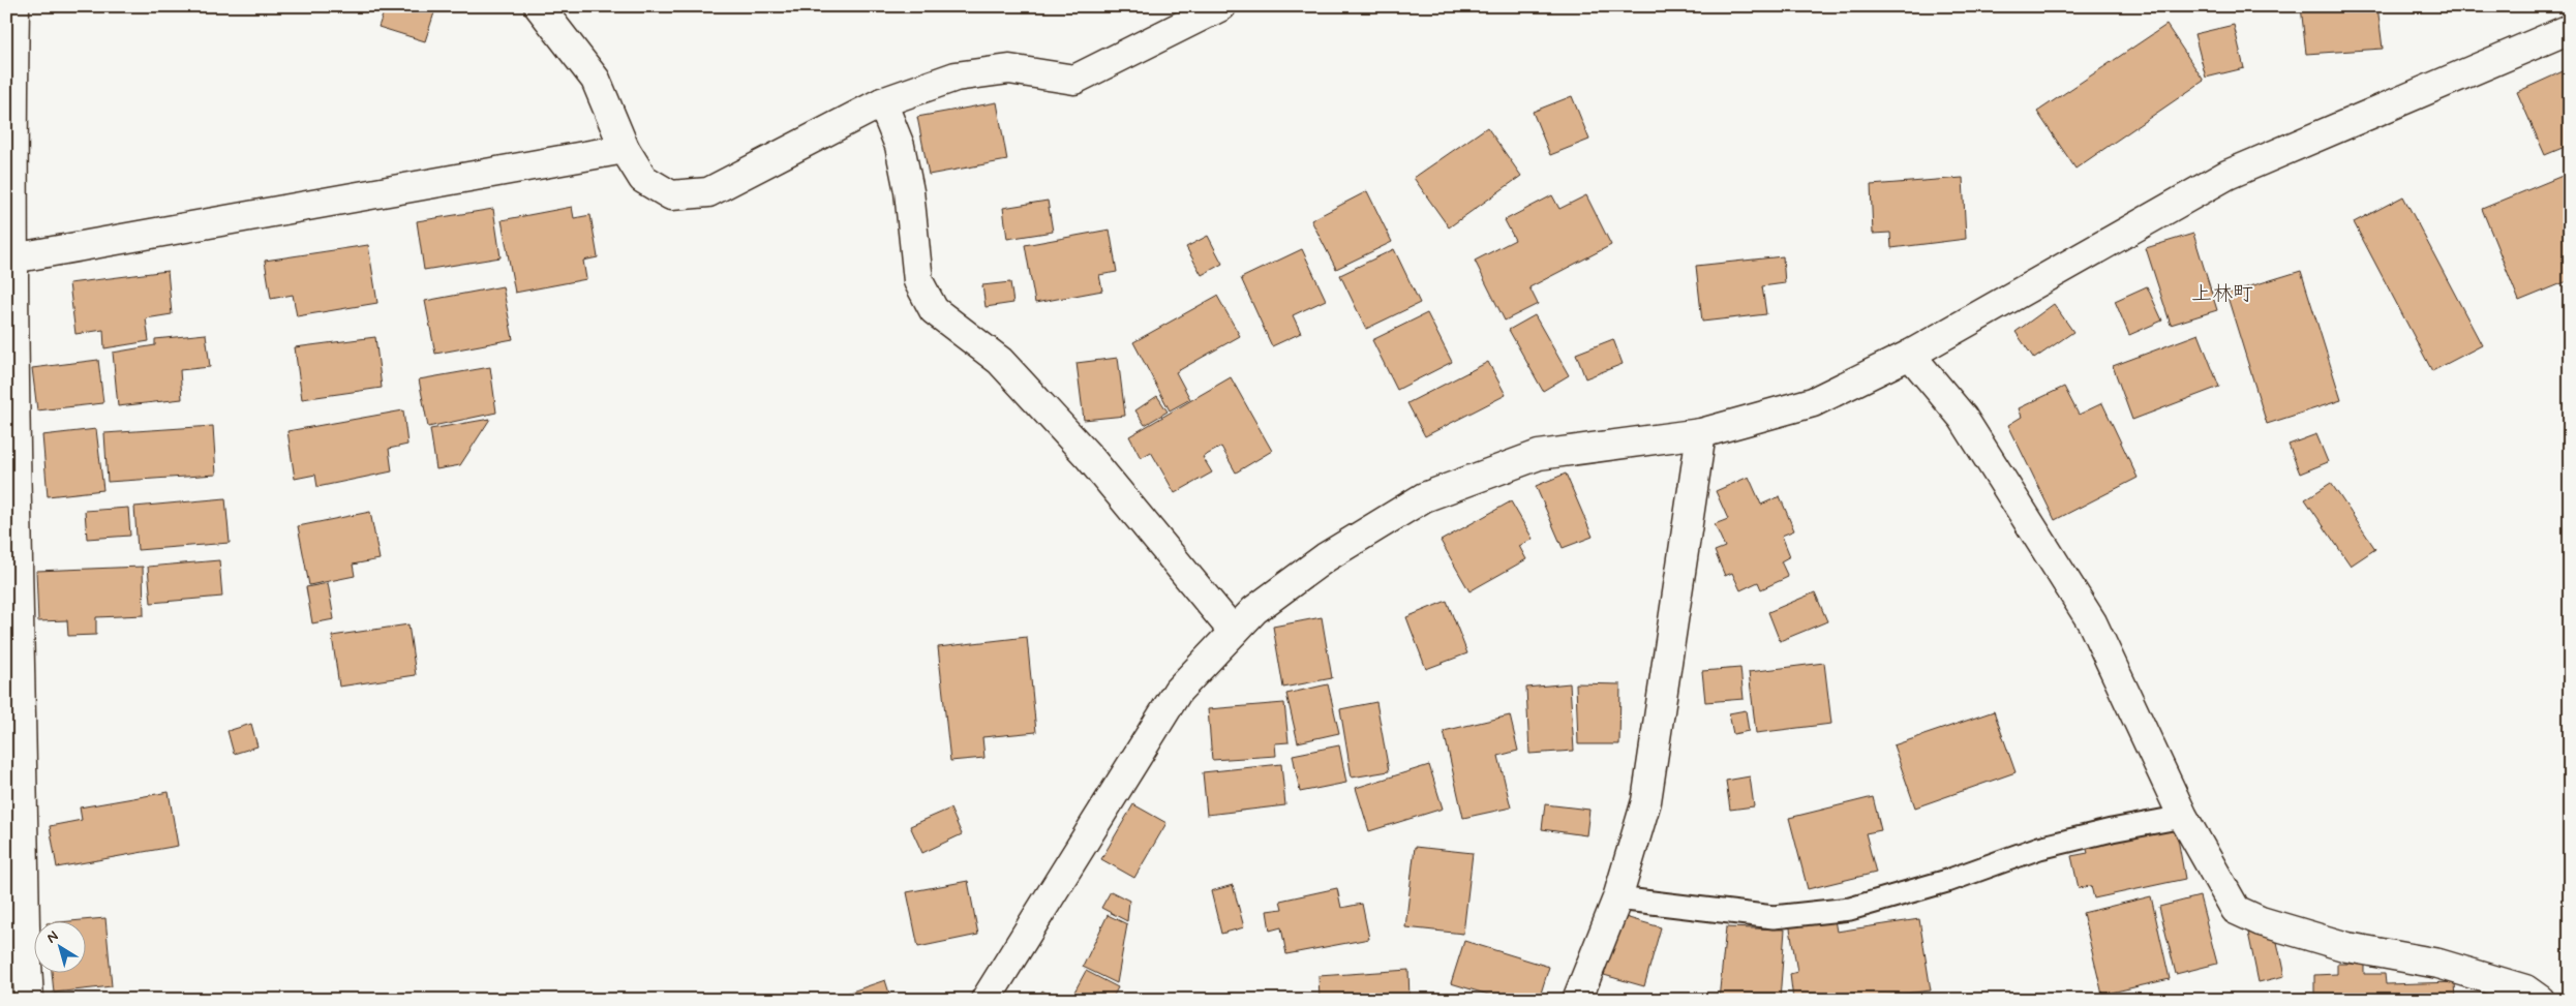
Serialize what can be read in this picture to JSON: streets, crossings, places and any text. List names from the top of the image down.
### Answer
{
  "districts": ["上林町"],
  "north": "top left"
}
